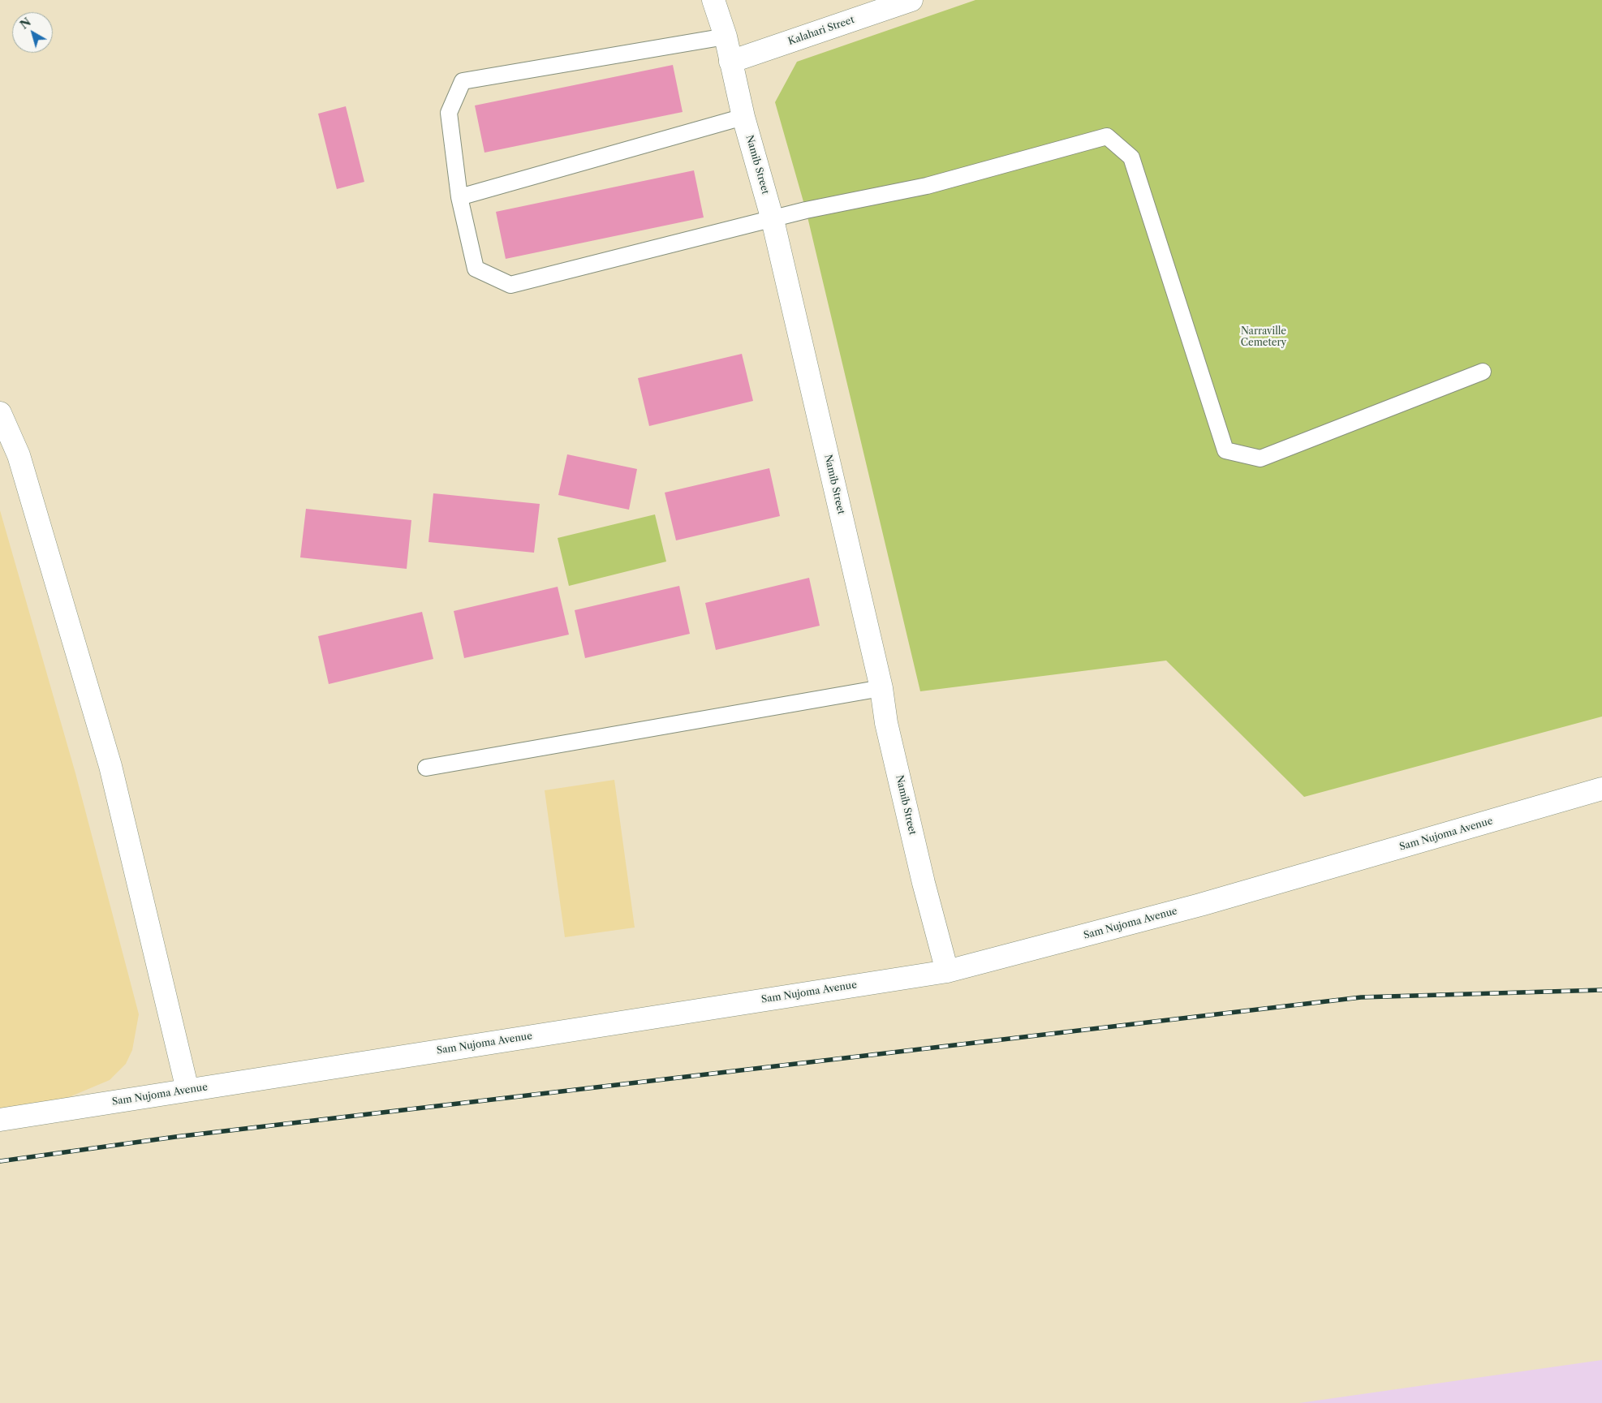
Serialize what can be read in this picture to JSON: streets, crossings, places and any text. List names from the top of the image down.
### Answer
{
  "streets": {
    "main road": ["Kalahari Street", "Namib Street", "Sam Nujoma Avenue"]
  },
  "crossings": [
    ["Kalahari Street", "Namib Street"],
    ["Namib Street", "Sam Nujoma Avenue"]
  ],
  "parks": ["Narraville Cemetery"],
  "north": "top left"
}
